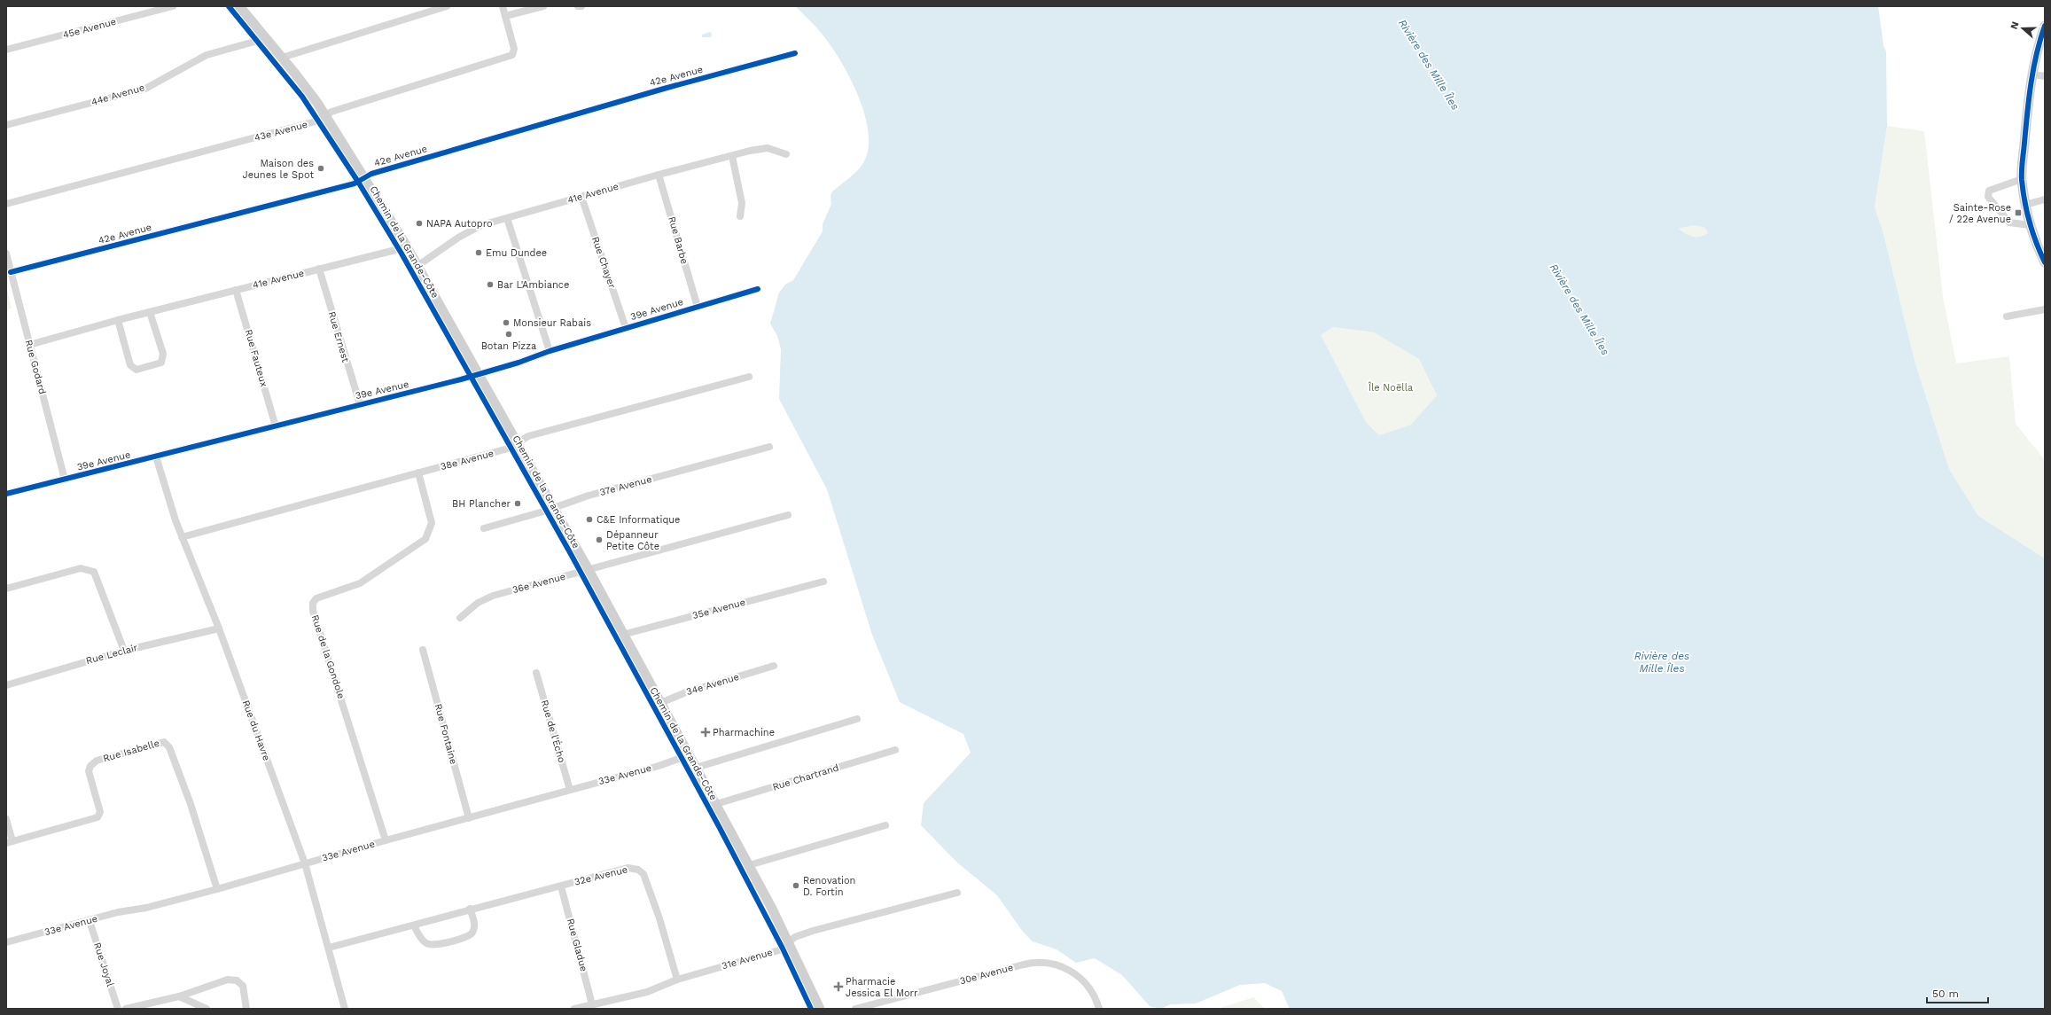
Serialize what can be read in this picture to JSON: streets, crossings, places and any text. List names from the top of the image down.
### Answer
{
  "streets": {
    "main road": ["Chemin de la Grande-Côte"],
    "street": [
      "45e Avenue",
      "42e Avenue",
      "44e Avenue",
      "43e Avenue",
      "41e Avenue",
      "Rue Barbe",
      "Rue Chayer",
      "39e Avenue",
      "Rue Ernest",
      "Rue Fauteux",
      "Rue Godard",
      "38e Avenue",
      "37e Avenue",
      "36e Avenue",
      "35e Avenue",
      "Rue Leclair",
      "Rue de la Gondole",
      "34e Avenue",
      "Rue du Havre",
      "Rue de l'Écho",
      "Rue Fontaine",
      "Rue Isabelle",
      "33e Avenue",
      "Rue Chartrand",
      "32e Avenue",
      "Rue Gladue",
      "31e Avenue",
      "Rue Joyal",
      "30e Avenue"
    ]
  },
  "crossings": [
    ["42e Avenue", "Chemin de la Grande-Côte"],
    ["42e Avenue", "Rue Godard"],
    ["44e Avenue", "Chemin de la Grande-Côte"],
    ["43e Avenue", "Chemin de la Grande-Côte"],
    ["41e Avenue", "Rue Barbe"],
    ["41e Avenue", "Chemin de la Grande-Côte"],
    ["41e Avenue", "Rue Chayer"],
    ["41e Avenue", "Rue Ernest"],
    ["41e Avenue", "Rue Fauteux"],
    ["41e Avenue", "Rue Godard"],
    ["Rue Barbe", "39e Avenue"],
    ["Chemin de la Grande-Côte", "39e Avenue"],
    ["Chemin de la Grande-Côte", "38e Avenue"],
    ["Chemin de la Grande-Côte", "37e Avenue"],
    ["Chemin de la Grande-Côte", "36e Avenue"],
    ["Chemin de la Grande-Côte", "35e Avenue"],
    ["Chemin de la Grande-Côte", "34e Avenue"],
    ["Chemin de la Grande-Côte", "33e Avenue"],
    ["Chemin de la Grande-Côte", "Rue Chartrand"],
    ["Chemin de la Grande-Côte", "31e Avenue"],
    ["Rue Chayer", "39e Avenue"],
    ["39e Avenue", "Rue Ernest"],
    ["39e Avenue", "Rue Fauteux"],
    ["39e Avenue", "Rue Godard"],
    ["39e Avenue", "Rue du Havre"],
    ["38e Avenue", "Rue de la Gondole"],
    ["38e Avenue", "Rue du Havre"],
    ["Rue Leclair", "Rue du Havre"],
    ["Rue de la Gondole", "33e Avenue"],
    ["Rue du Havre", "33e Avenue"],
    ["Rue du Havre", "32e Avenue"],
    ["Rue de l'Écho", "33e Avenue"],
    ["Rue Fontaine", "33e Avenue"],
    ["Rue Isabelle", "33e Avenue"],
    ["33e Avenue", "Rue Joyal"],
    ["32e Avenue", "Rue Gladue"],
    ["32e Avenue", "31e Avenue"],
    ["Rue Gladue", "31e Avenue"]
  ],
  "water": ["Rivière des Mille Îles"],
  "parks": ["Île Noëlla"],
  "places": {
    "other": [
      "Maison des Jeunes le Spot",
      "NAPA Autopro",
      "Emu Dundee",
      "Bar L'Ambiance",
      "Monsieur Rabais",
      "Botan Pizza",
      "BH Plancher",
      "C&E Informatique",
      "Dépanneur Petite Côte",
      "Renovation D. Fortin"
    ],
    "transit": ["Sainte-Rose / 22e Avenue"],
    "health": ["Pharmachine", "Pharmacie Jessica El Morr"]
  },
  "scale_bar": "50 m",
  "north": "left"
}
